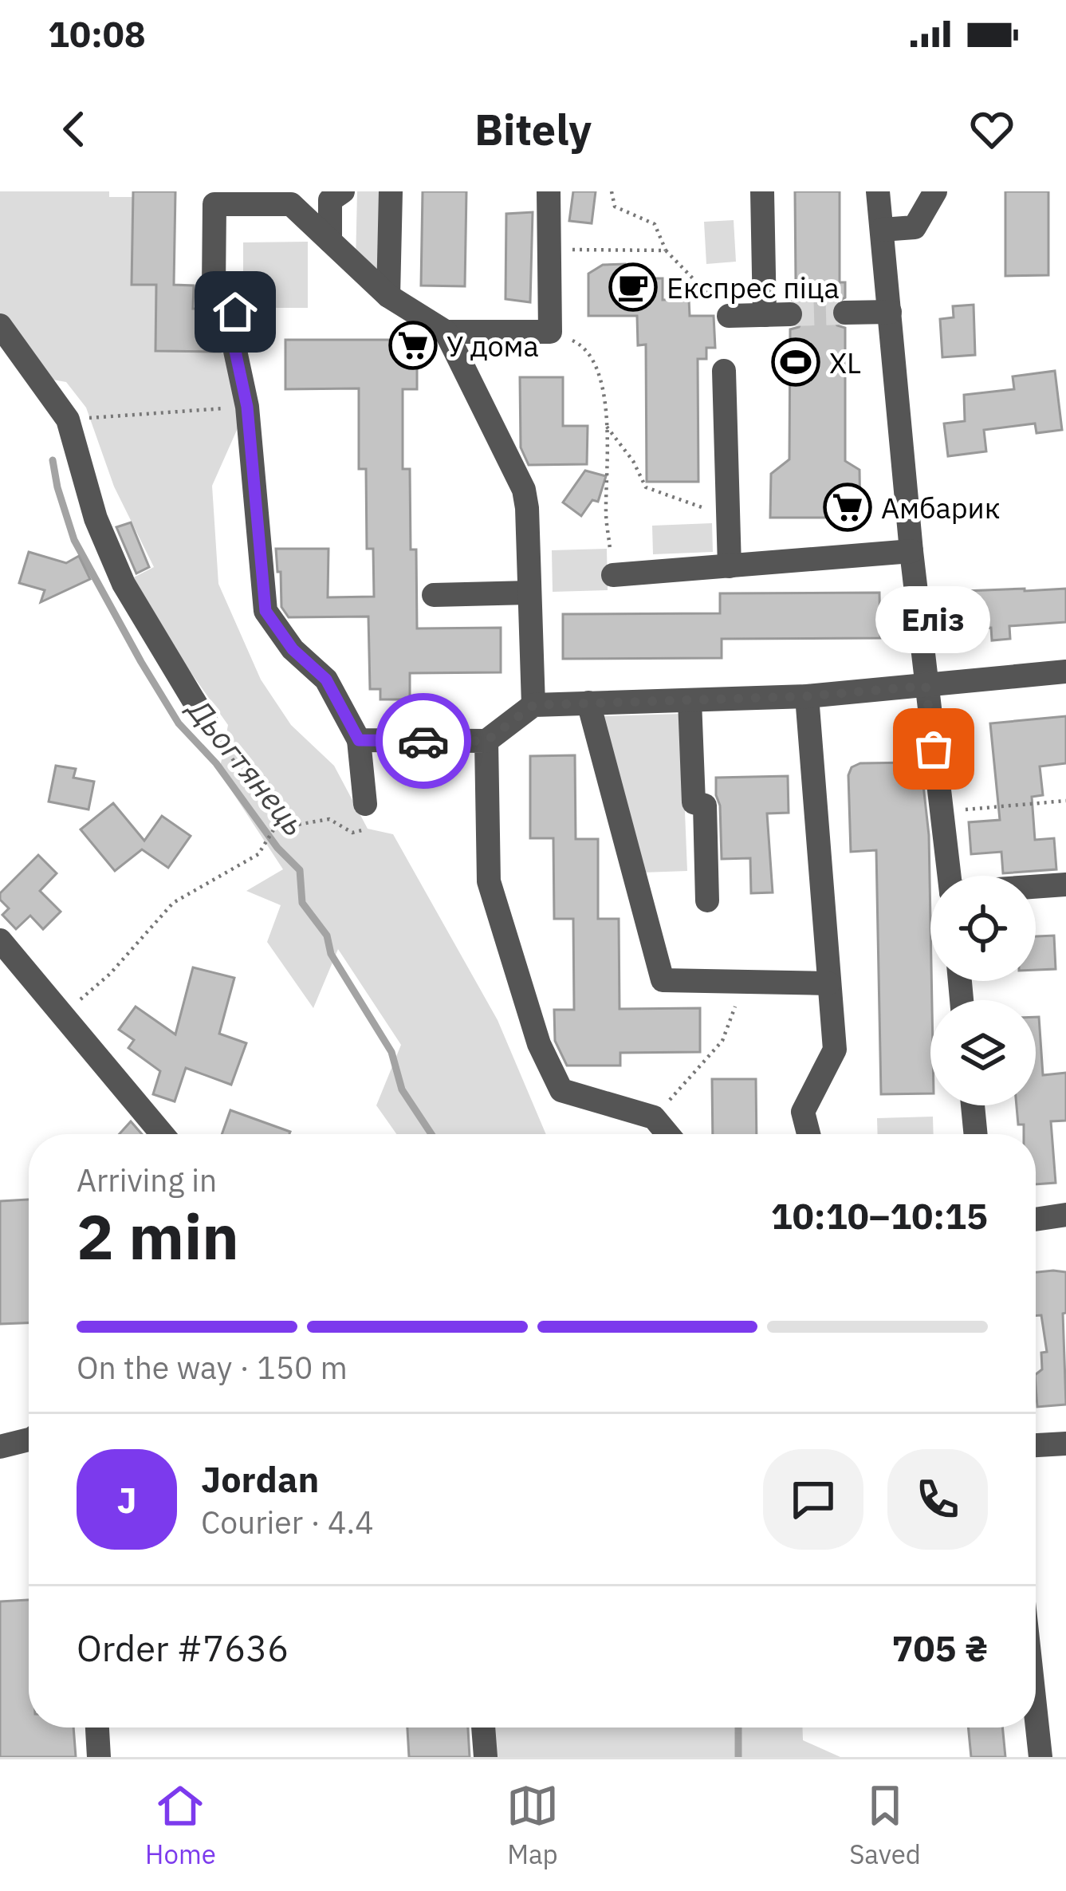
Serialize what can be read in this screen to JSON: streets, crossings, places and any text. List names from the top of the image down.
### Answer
{
  "water": ["Дьогтянець"],
  "places": {
    "cafe": ["Експрес піца"],
    "supermarket": ["У дома", "Амбарик"],
    "sports": ["XL"],
    "other": ["Еліз"]
  },
  "page": {
    "status": "10:08",
    "header": "Bitely",
    "bubble": "Еліз",
    "heading": ["2 min", "Arriving in", "10:10–10:15"],
    "panel": [
      "Jordan",
      "Courier · 4.4",
      "Order #7636",
      "705 ₴"
    ],
    "bar": "On the way · 150 m",
    "round": "J",
    "tabs": ["Home", "Map", "Saved"]
  }
}
